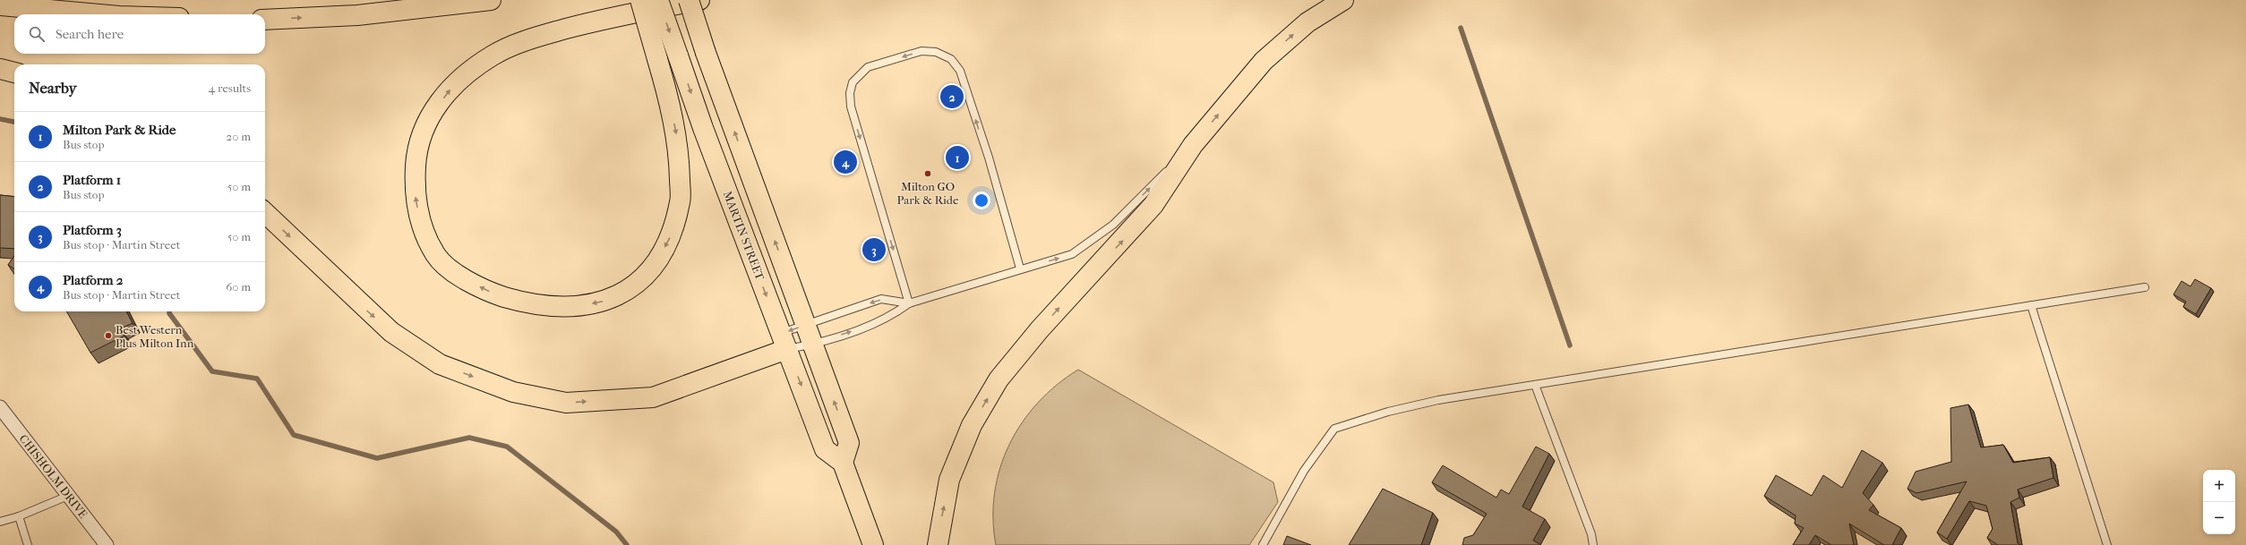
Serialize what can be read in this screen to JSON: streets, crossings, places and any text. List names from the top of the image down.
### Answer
{
  "streets": {
    "main road": ["MARTIN STREET"],
    "street": ["CHISHOLM DRIVE"]
  },
  "places": ["Milton GO Park & Ride", "Best Western Plus Milton Inn"],
  "page": {
    "search": "Search here",
    "heading": ["Nearby", "4 results"],
    "pins": [
      "2",
      "1",
      "4",
      "3"
    ],
    "list": [
      {
        "mark": "1",
        "name": "Milton Park & Ride",
        "note": "Bus stop",
        "value": "20 m"
      },
      {
        "mark": "2",
        "name": "Platform 1",
        "note": "Bus stop",
        "value": "50 m"
      },
      {
        "mark": "3",
        "name": "Platform 3",
        "note": "Bus stop · Martin Street",
        "value": "50 m"
      },
      {
        "mark": "4",
        "name": "Platform 2",
        "note": "Bus stop · Martin Street",
        "value": "60 m"
      }
    ],
    "map_buttons": ["+", "−"]
  }
}
